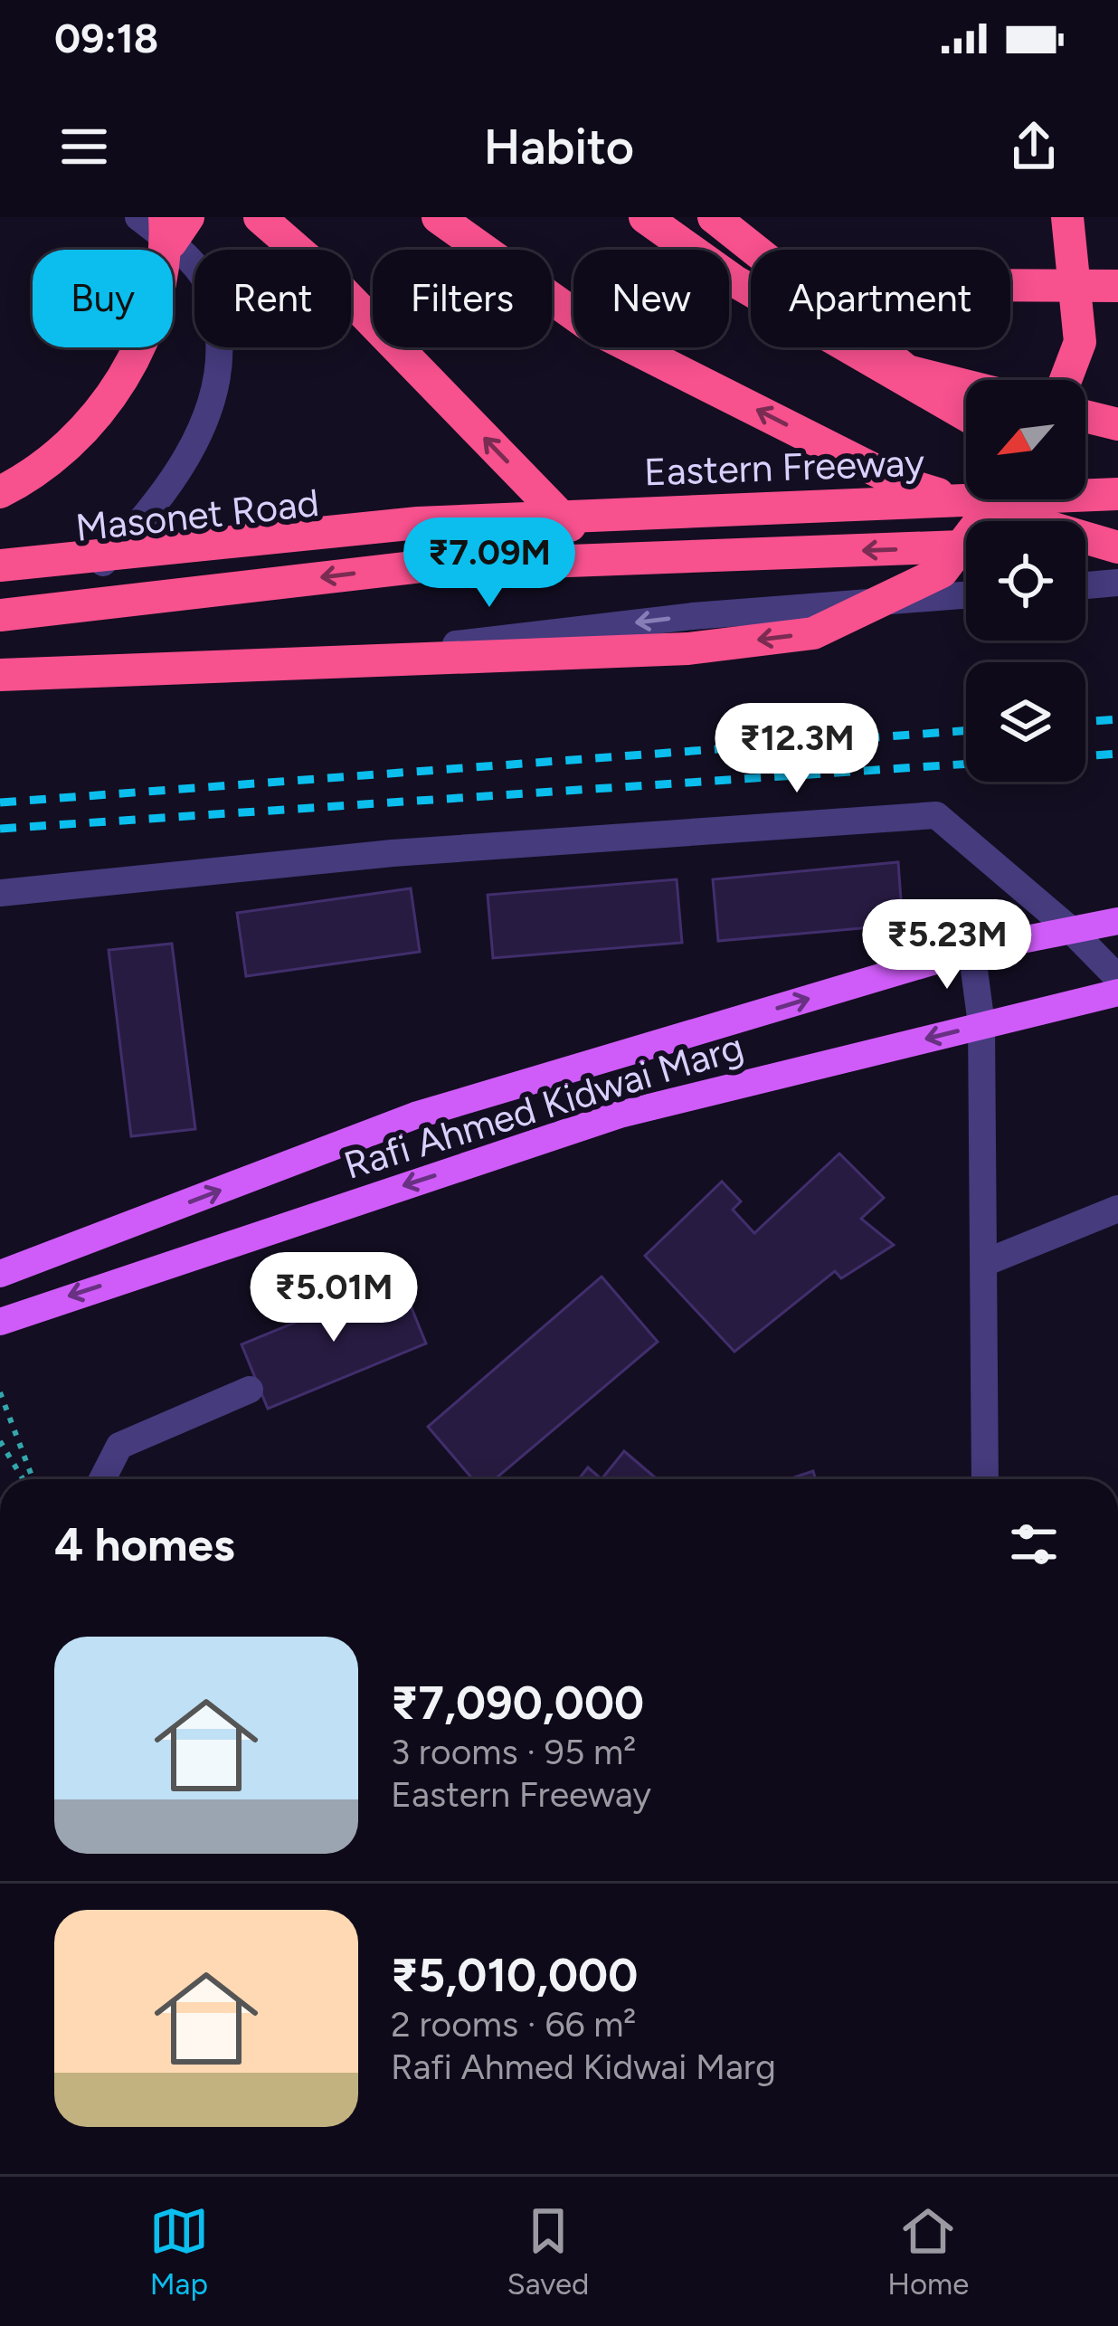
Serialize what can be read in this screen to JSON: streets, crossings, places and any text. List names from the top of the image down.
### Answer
{
  "streets": {
    "highway": ["Eastern Freeway"],
    "main road": ["Rafi Ahmed Kidwai Marg"],
    "street": ["Masonet Road"]
  },
  "crossings": [
    ["Eastern Freeway", "Masonet Road"]
  ],
  "north": "bottom left",
  "page": {
    "status": "09:18",
    "header": "Habito",
    "chip": [
      "Buy",
      "Rent",
      "Filters",
      "New",
      "Apartment"
    ],
    "price": [
      "₹7.09M",
      "₹12.3M",
      "₹5.23M",
      "₹5.01M"
    ],
    "heading": "4 homes",
    "list": [
      {
        "name": "₹7,090,000",
        "note": "3 rooms · 95 m² · Eastern Freeway"
      },
      {
        "name": "₹5,010,000",
        "note": "2 rooms · 66 m² · Rafi Ahmed Kidwai Marg"
      }
    ],
    "tabs": ["Map", "Saved", "Home"]
  }
}
